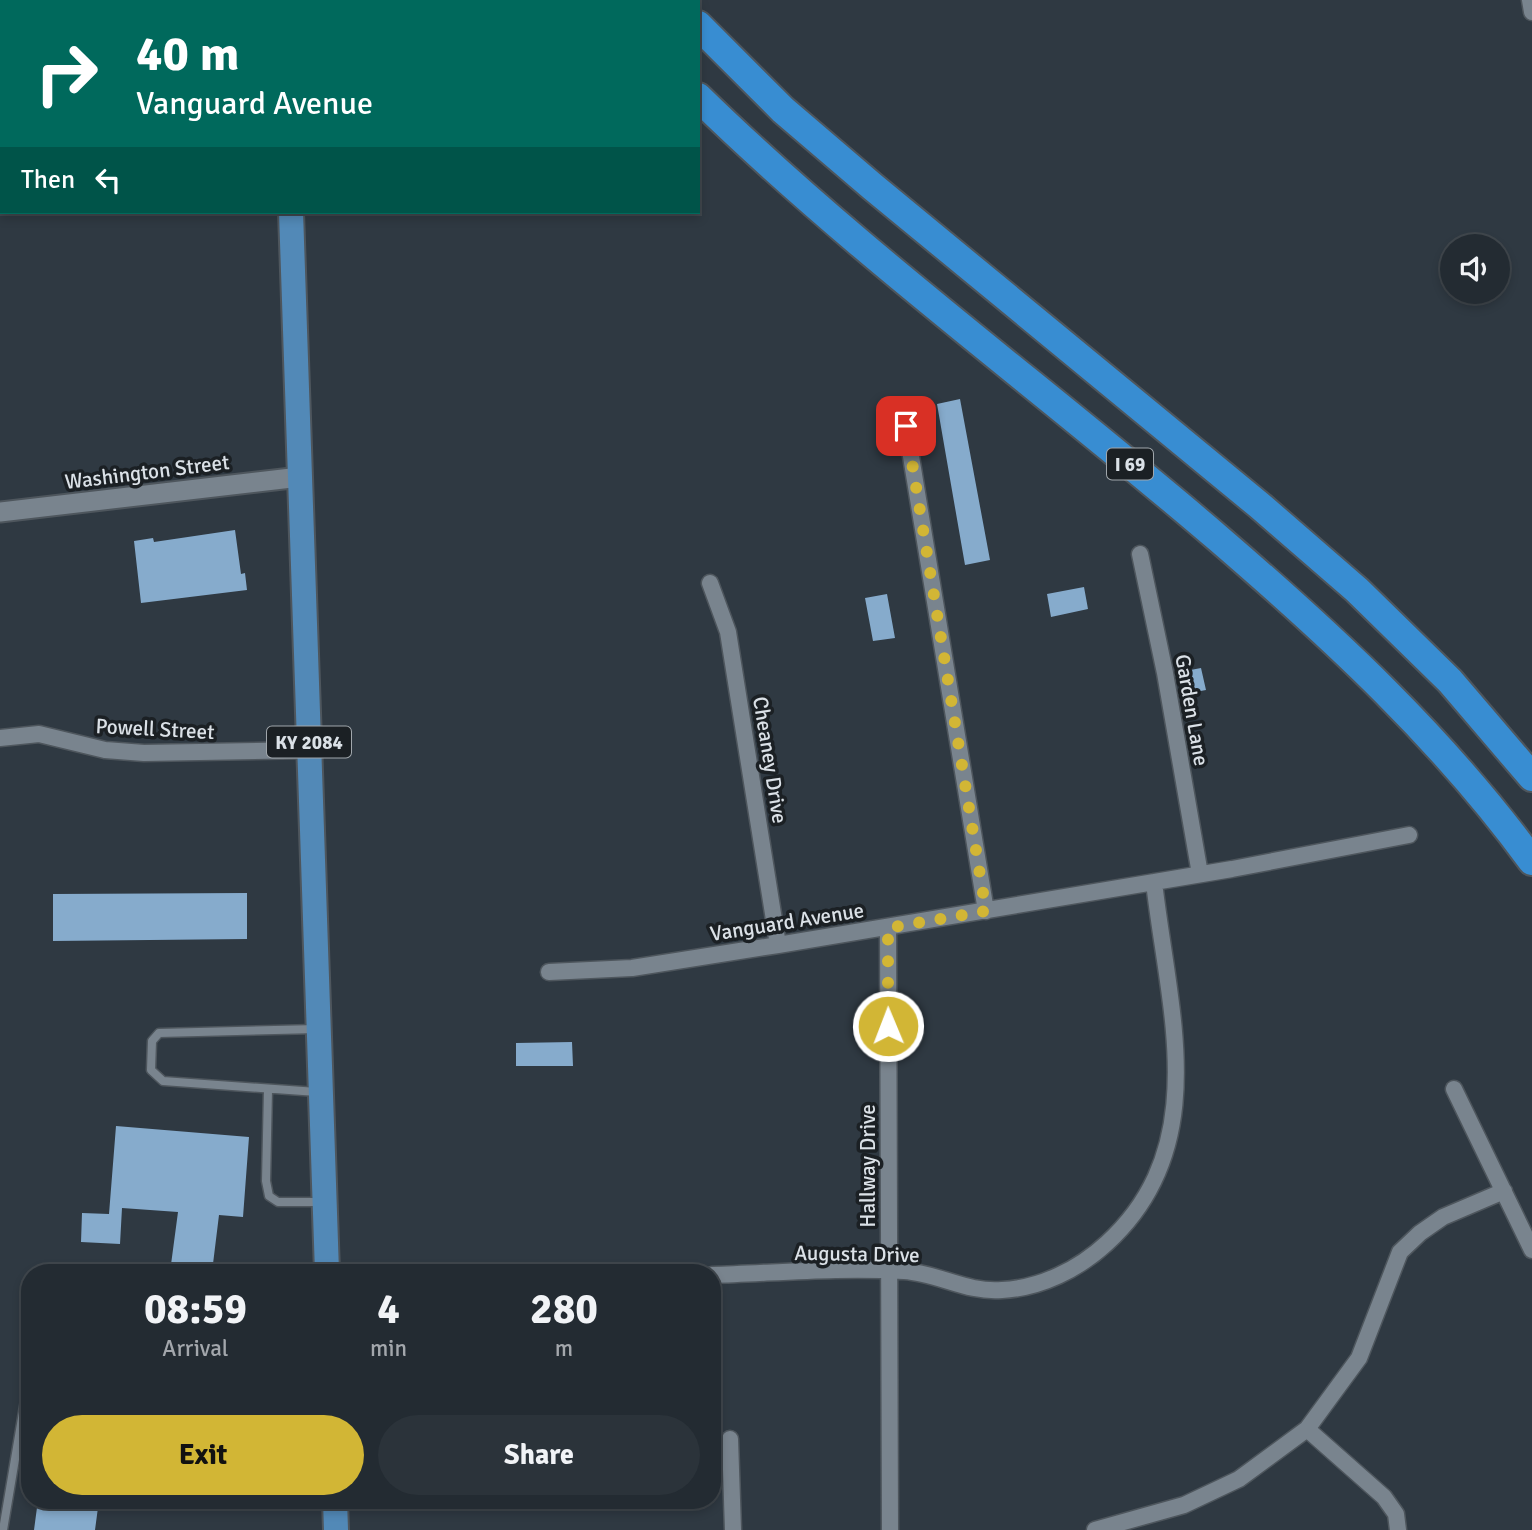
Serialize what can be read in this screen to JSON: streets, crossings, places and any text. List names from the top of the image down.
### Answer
{
  "streets": {
    "highway": ["I 69"],
    "main road": ["KY 2084"],
    "street": [
      "Washington Street",
      "Garden Lane",
      "Powell Street",
      "Cheaney Drive",
      "Vanguard Avenue",
      "Hallway Drive",
      "Augusta Drive"
    ]
  },
  "crossings": [
    ["Washington Street", "KY 2084"],
    ["Garden Lane", "Vanguard Avenue"],
    ["Powell Street", "KY 2084"],
    ["Cheaney Drive", "Vanguard Avenue"],
    ["Vanguard Avenue", "Hallway Drive"],
    ["Vanguard Avenue", "Augusta Drive"],
    ["Hallway Drive", "Augusta Drive"]
  ],
  "page": {
    "turn": ["40 m", "Vanguard Avenue"],
    "then": "Then",
    "eta": [
      "08:59",
      "Arrival",
      "4",
      "min",
      "280",
      "m"
    ],
    "buttons": ["Exit", "Share"]
  }
}
